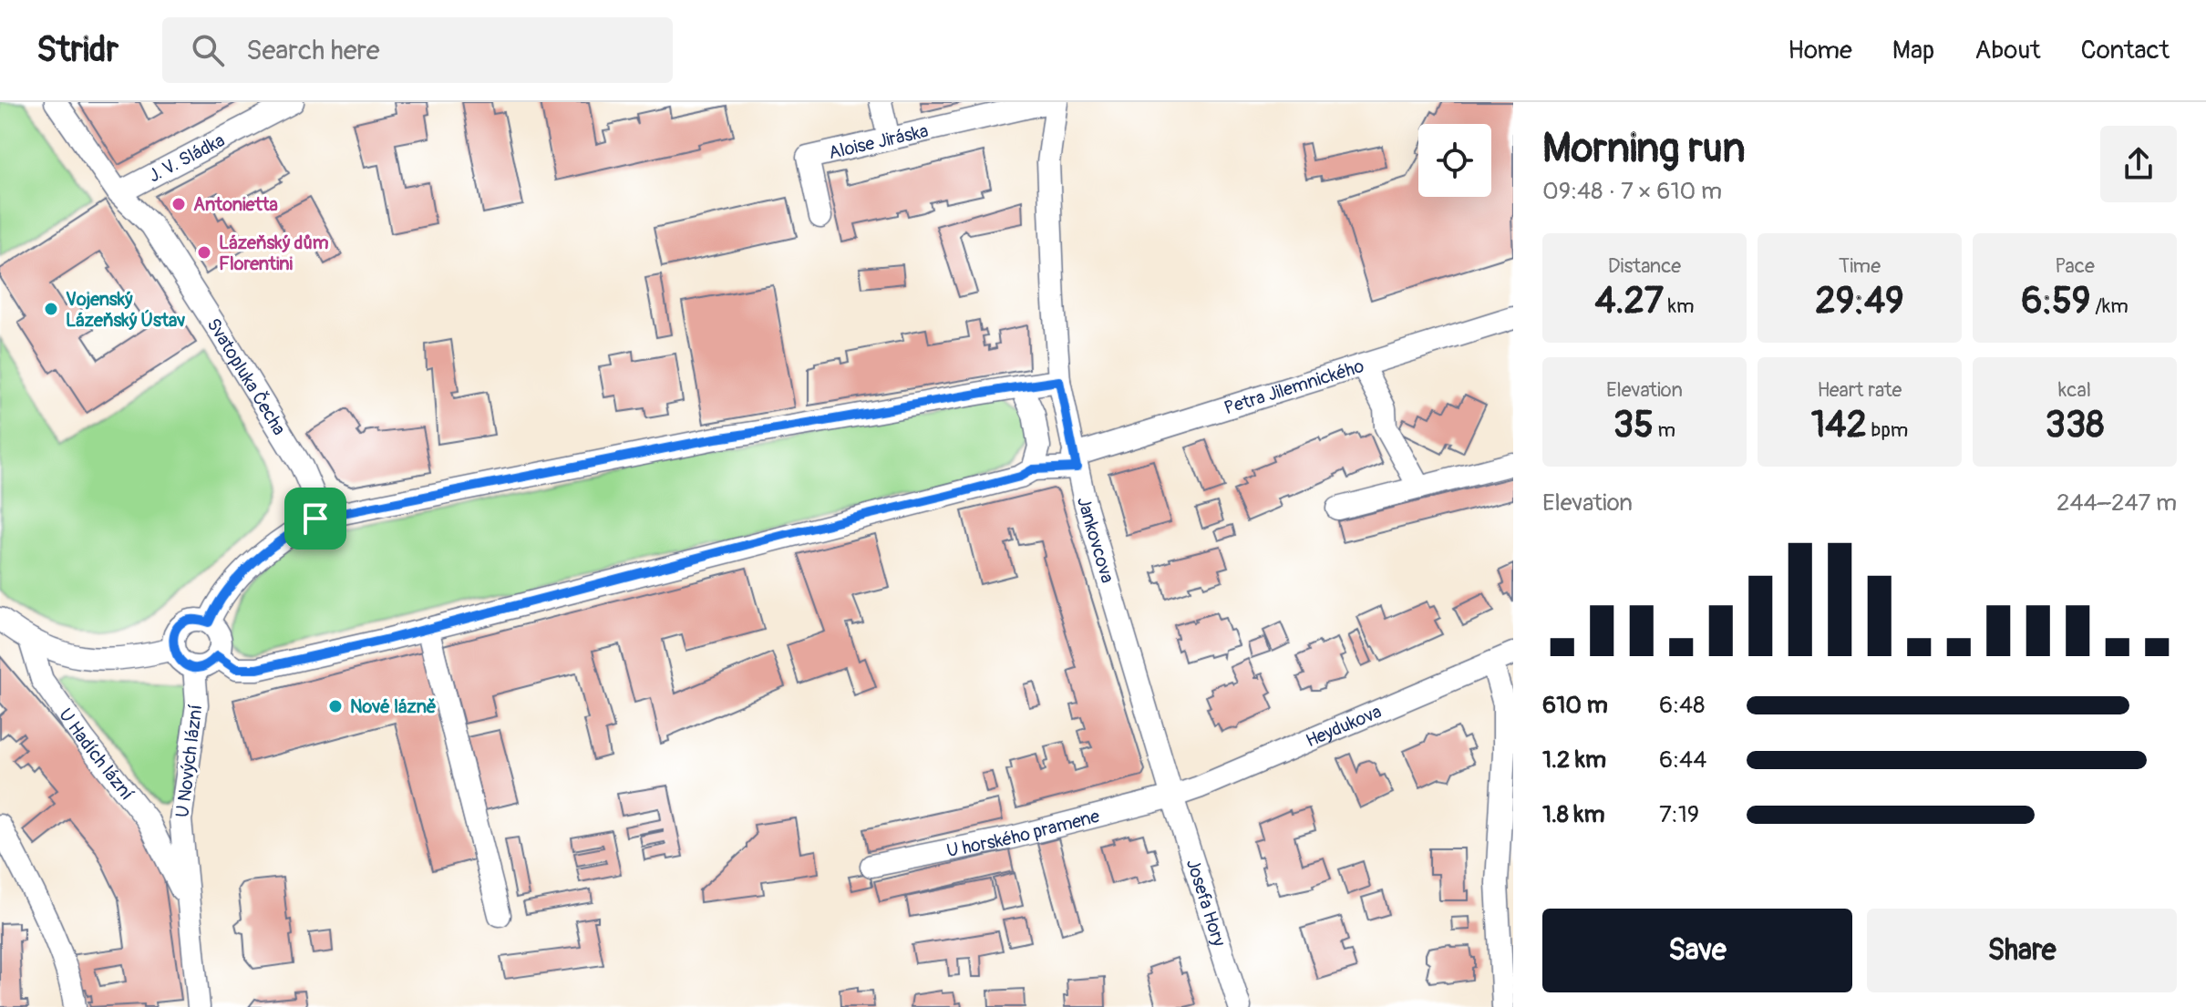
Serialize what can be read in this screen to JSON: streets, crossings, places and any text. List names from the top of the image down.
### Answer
{
  "streets": {
    "street": [
      "Aloise Jiráska",
      "J. V. Sládka",
      "Svatopluka Čecha",
      "Petra Jilemnického",
      "Jankovcova",
      "Heydukova",
      "U Hadích lázní",
      "U Nových lázní",
      "U horského pramene",
      "Josefa Hory"
    ]
  },
  "crossings": [
    ["J. V. Sládka", "Svatopluka Čecha"],
    ["Petra Jilemnického", "Jankovcova"],
    ["Jankovcova", "Heydukova"],
    ["Jankovcova", "U horského pramene"],
    ["Jankovcova", "Josefa Hory"],
    ["Heydukova", "U horského pramene"],
    ["Heydukova", "Josefa Hory"],
    ["U Hadích lázní", "U Nových lázní"],
    ["U horského pramene", "Josefa Hory"]
  ],
  "places": [
    "Antonietta",
    "Lázeňský dům Florentini",
    "Vojenský Lázeňský Ústav",
    "Nové lázně"
  ],
  "page": {
    "header": "Stridr",
    "search": "Search here",
    "nav": [
      "Home",
      "Map",
      "About",
      "Contact"
    ],
    "heading": ["Morning run", "09:48 · 7 × 610 m"],
    "stats": [
      ["Distance", "4.27 km"],
      ["Time", "29:49"],
      ["Pace", "6:59 /km"],
      ["Elevation", "35 m"],
      ["Heart rate", "142 bpm"],
      ["kcal", "338"]
    ],
    "chart": ["Elevation", "244–247 m"],
    "list": [
      {
        "name": "610 m",
        "note": "6:48"
      },
      {
        "name": "1.2 km",
        "note": "6:44"
      },
      {
        "name": "1.8 km",
        "note": "7:19"
      }
    ],
    "buttons": ["Save", "Share"]
  }
}
